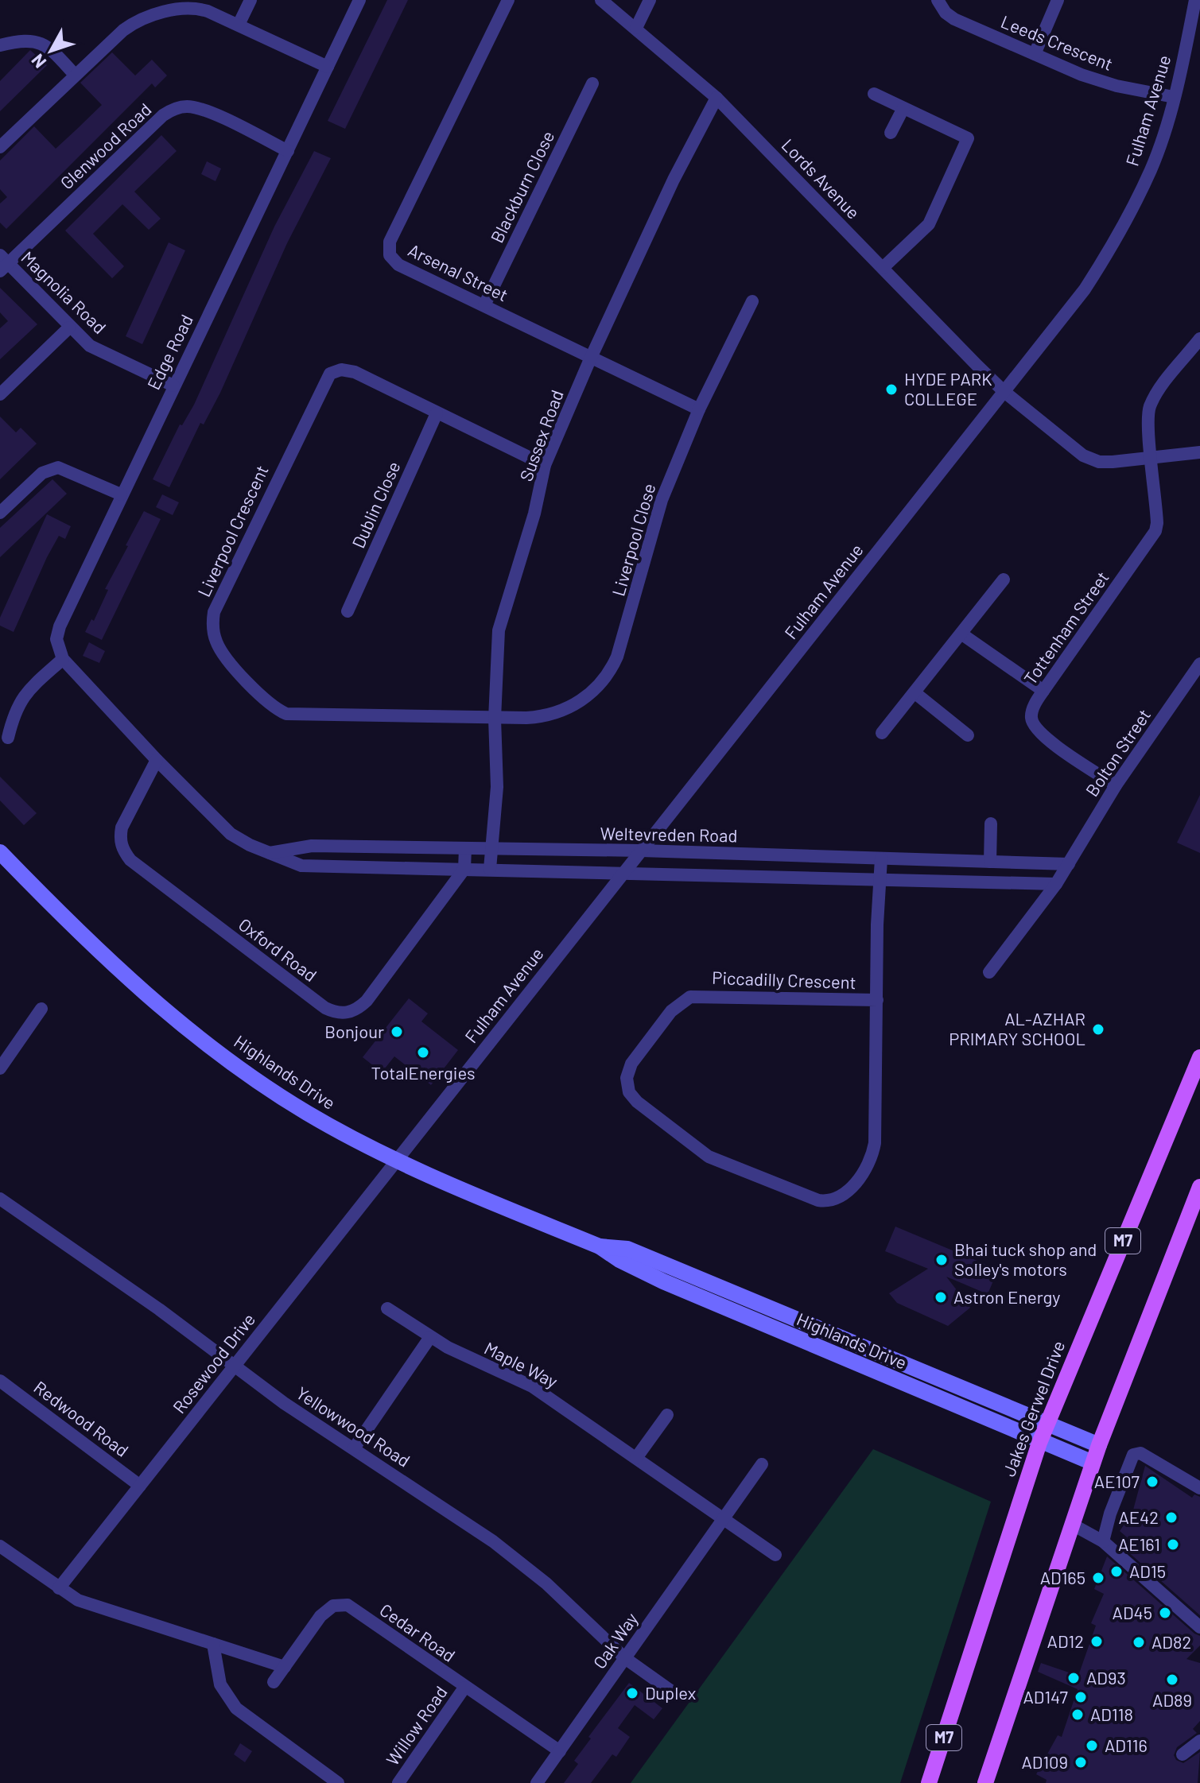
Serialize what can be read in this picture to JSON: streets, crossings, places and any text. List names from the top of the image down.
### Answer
{
  "streets": {
    "main road": ["Highlands Drive", "M7", "Jakes Gerwel Drive"],
    "street": [
      "Leeds Crescent",
      "Fulham Avenue",
      "Glenwood Road",
      "Lords Avenue",
      "Blackburn Close",
      "Arsenal Street",
      "Magnolia Road",
      "Edge Road",
      "Sussex Road",
      "Dublin Close",
      "Liverpool Crescent",
      "Liverpool Close",
      "Tottenham Street",
      "Bolton Street",
      "Weltevreden Road",
      "Oxford Road",
      "Piccadilly Crescent",
      "Rosewood Drive",
      "Maple Way",
      "Redwood Road",
      "Yellowwood Road",
      "Cedar Road",
      "Oak Way",
      "Willow Road"
    ]
  },
  "crossings": [
    ["Leeds Crescent", "Fulham Avenue"],
    ["Fulham Avenue", "Lords Avenue"],
    ["Fulham Avenue", "Weltevreden Road"],
    ["Fulham Avenue", "Highlands Drive"],
    ["Fulham Avenue", "Rosewood Drive"],
    ["Glenwood Road", "Magnolia Road"],
    ["Glenwood Road", "Edge Road"],
    ["Lords Avenue", "Sussex Road"],
    ["Lords Avenue", "Tottenham Street"],
    ["Blackburn Close", "Arsenal Street"],
    ["Arsenal Street", "Sussex Road"],
    ["Arsenal Street", "Liverpool Close"],
    ["Magnolia Road", "Edge Road"],
    ["Sussex Road", "Liverpool Crescent"],
    ["Sussex Road", "Liverpool Close"],
    ["Sussex Road", "Weltevreden Road"],
    ["Dublin Close", "Liverpool Crescent"],
    ["Liverpool Crescent", "Liverpool Close"],
    ["Tottenham Street", "Bolton Street"],
    ["Bolton Street", "Weltevreden Road"],
    ["Weltevreden Road", "Piccadilly Crescent"],
    ["Highlands Drive", "Rosewood Drive"],
    ["Highlands Drive", "Jakes Gerwel Drive"],
    ["Rosewood Drive", "Redwood Road"],
    ["Rosewood Drive", "Yellowwood Road"],
    ["Maple Way", "Oak Way"],
    ["Yellowwood Road", "Oak Way"],
    ["Cedar Road", "Oak Way"],
    ["Cedar Road", "Willow Road"]
  ],
  "places": [
    "HYDE PARK COLLEGE",
    "AL-AZHAR PRIMARY SCHOOL",
    "Bonjour",
    "TotalEnergies",
    "Bhai tuck shop and Solley's motors",
    "Astron Energy",
    "AE107",
    "AE42",
    "AE161",
    "AD15",
    "AD165",
    "AD45",
    "AD12",
    "AD82",
    "AD93",
    "AD89",
    "Duplex",
    "AD147",
    "AD118",
    "AD116",
    "AD109"
  ],
  "north": "bottom left"
}
